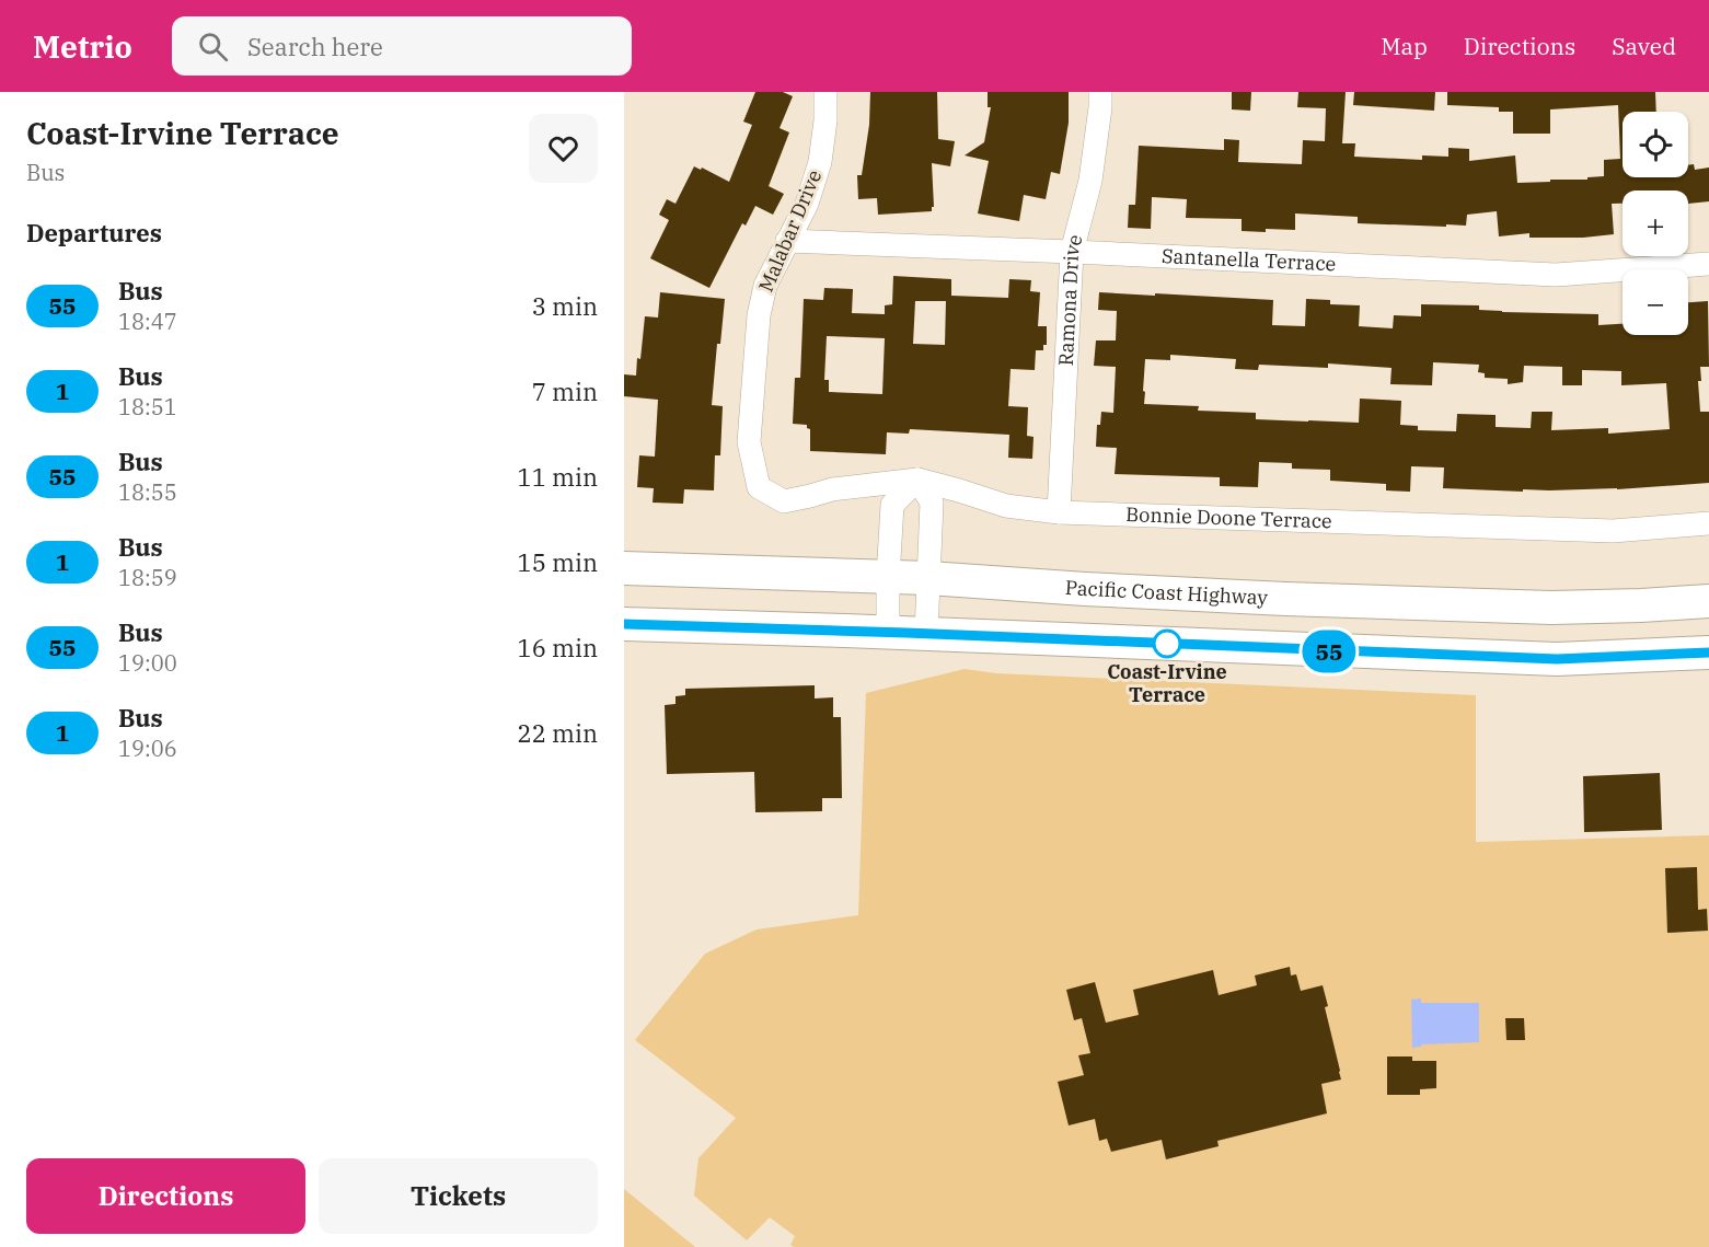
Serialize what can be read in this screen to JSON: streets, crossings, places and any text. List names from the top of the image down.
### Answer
{
  "streets": {
    "highway": ["Pacific Coast Highway"],
    "street": [
      "Malabar Drive",
      "Santanella Terrace",
      "Ramona Drive",
      "Bonnie Doone Terrace"
    ]
  },
  "crossings": [
    ["Malabar Drive", "Santanella Terrace"],
    ["Malabar Drive", "Bonnie Doone Terrace"],
    ["Santanella Terrace", "Ramona Drive"],
    ["Ramona Drive", "Bonnie Doone Terrace"]
  ],
  "places": ["Coast-Irvine Terrace"],
  "lines": ["bus line 55"],
  "page": {
    "header": "Metrio",
    "search": "Search here",
    "nav": ["Map", "Directions", "Saved"],
    "heading": [
      ["Coast-Irvine Terrace", "Bus"],
      "Departures"
    ],
    "on_map": "55",
    "map_buttons": ["+", "−"],
    "list": [
      {
        "mark": "55",
        "name": "Bus",
        "note": "18:47",
        "value": "3 min"
      },
      {
        "mark": "1",
        "name": "Bus",
        "note": "18:51",
        "value": "7 min"
      },
      {
        "mark": "55",
        "name": "Bus",
        "note": "18:55",
        "value": "11 min"
      },
      {
        "mark": "1",
        "name": "Bus",
        "note": "18:59",
        "value": "15 min"
      },
      {
        "mark": "55",
        "name": "Bus",
        "note": "19:00",
        "value": "16 min"
      },
      {
        "mark": "1",
        "name": "Bus",
        "note": "19:06",
        "value": "22 min"
      }
    ],
    "buttons": ["Directions", "Tickets"]
  }
}
